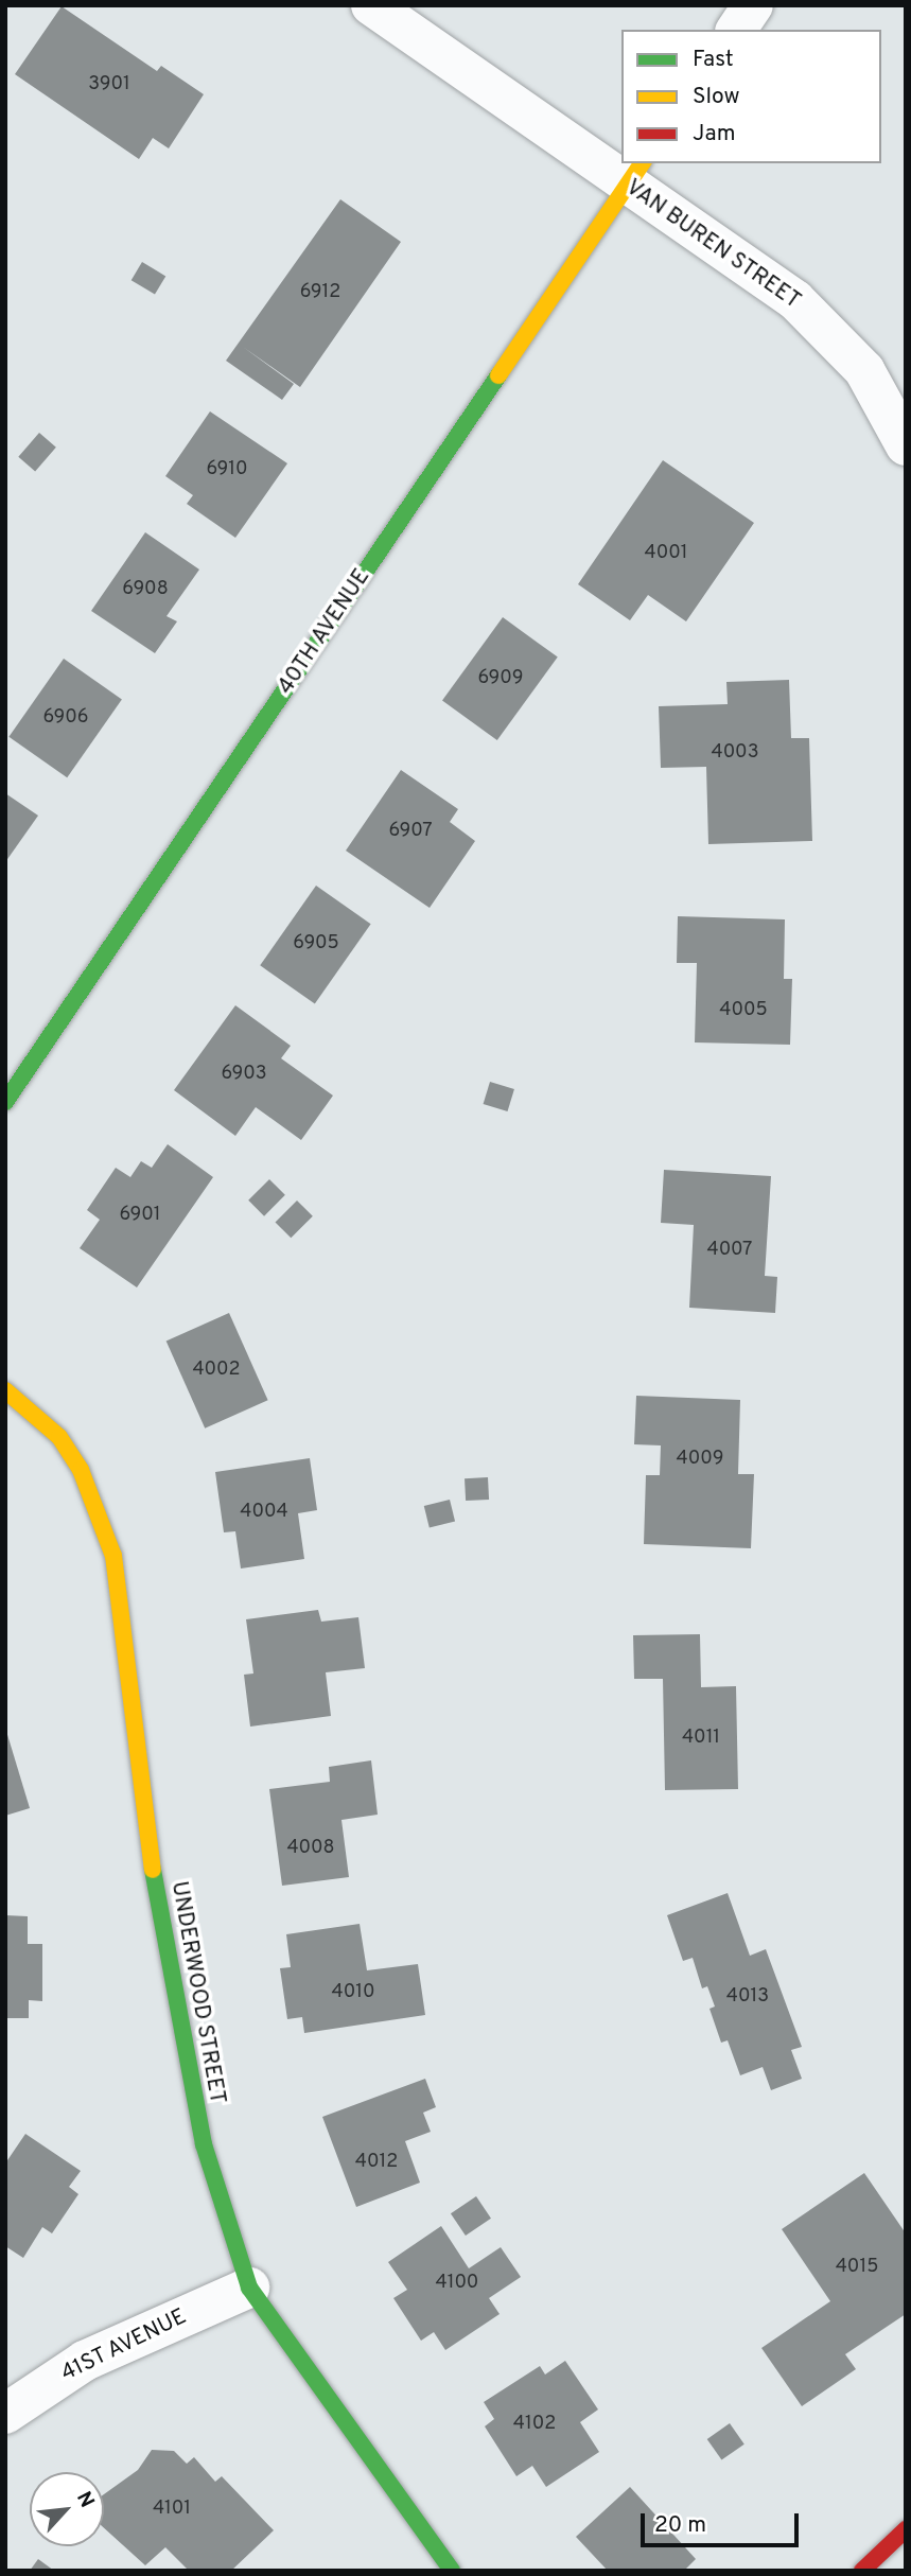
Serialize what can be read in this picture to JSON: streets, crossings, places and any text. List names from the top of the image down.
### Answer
{
  "streets": {
    "street": [
      "VAN BUREN STREET",
      "40TH AVENUE",
      "UNDERWOOD STREET",
      "41ST AVENUE"
    ]
  },
  "crossings": [
    ["VAN BUREN STREET", "40TH AVENUE"],
    ["UNDERWOOD STREET", "41ST AVENUE"]
  ],
  "house_numbers": [
    "3901",
    "6912",
    "6910",
    "4001",
    "6908",
    "6909",
    "6906",
    "4003",
    "6907",
    "6905",
    "4005",
    "6903",
    "6901",
    "4007",
    "4002",
    "4009",
    "4004",
    "4011",
    "4008",
    "4010",
    "4013",
    "4012",
    "4015",
    "4100",
    "4102",
    "4101"
  ],
  "legend": ["Fast", "Slow", "Jam"],
  "scale_bar": "20 m",
  "north": "top right"
}
